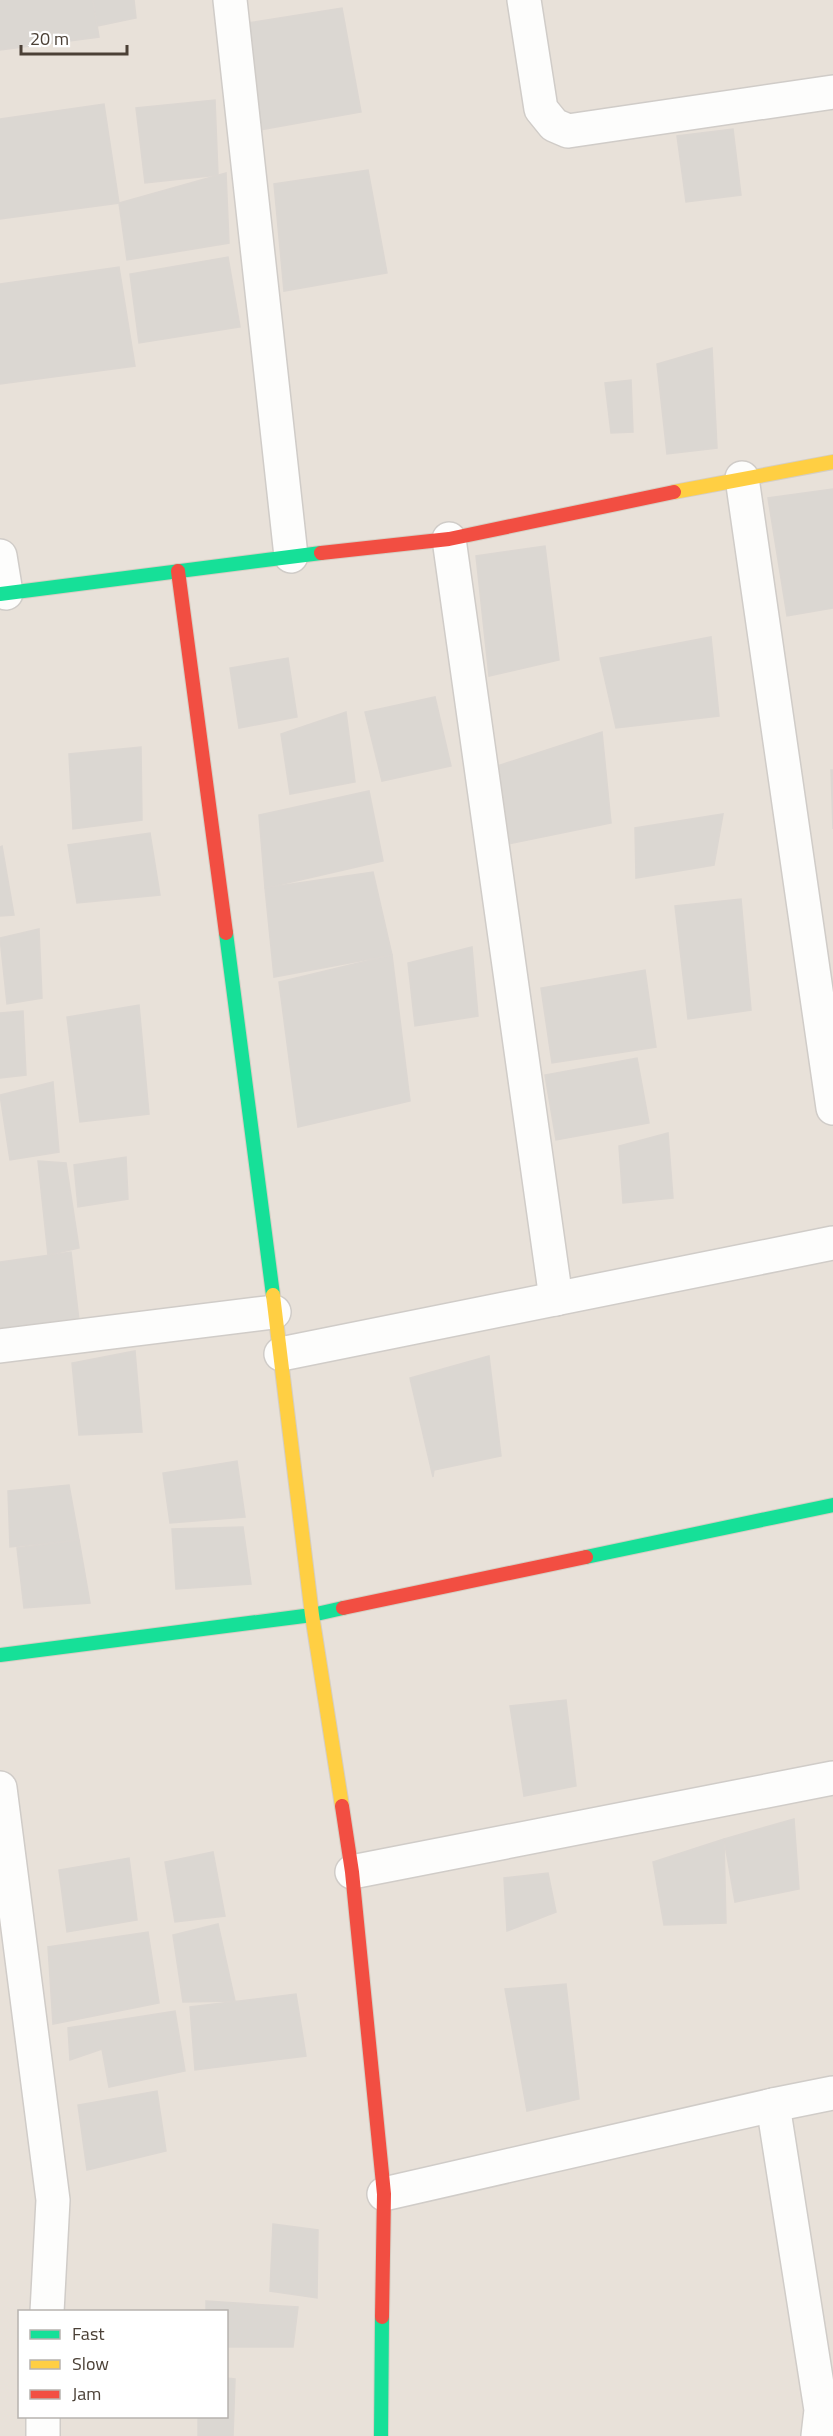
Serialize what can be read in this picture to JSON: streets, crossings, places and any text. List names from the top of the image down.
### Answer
{
  "legend": ["Fast", "Slow", "Jam"],
  "scale_bar": "20 m"
}
